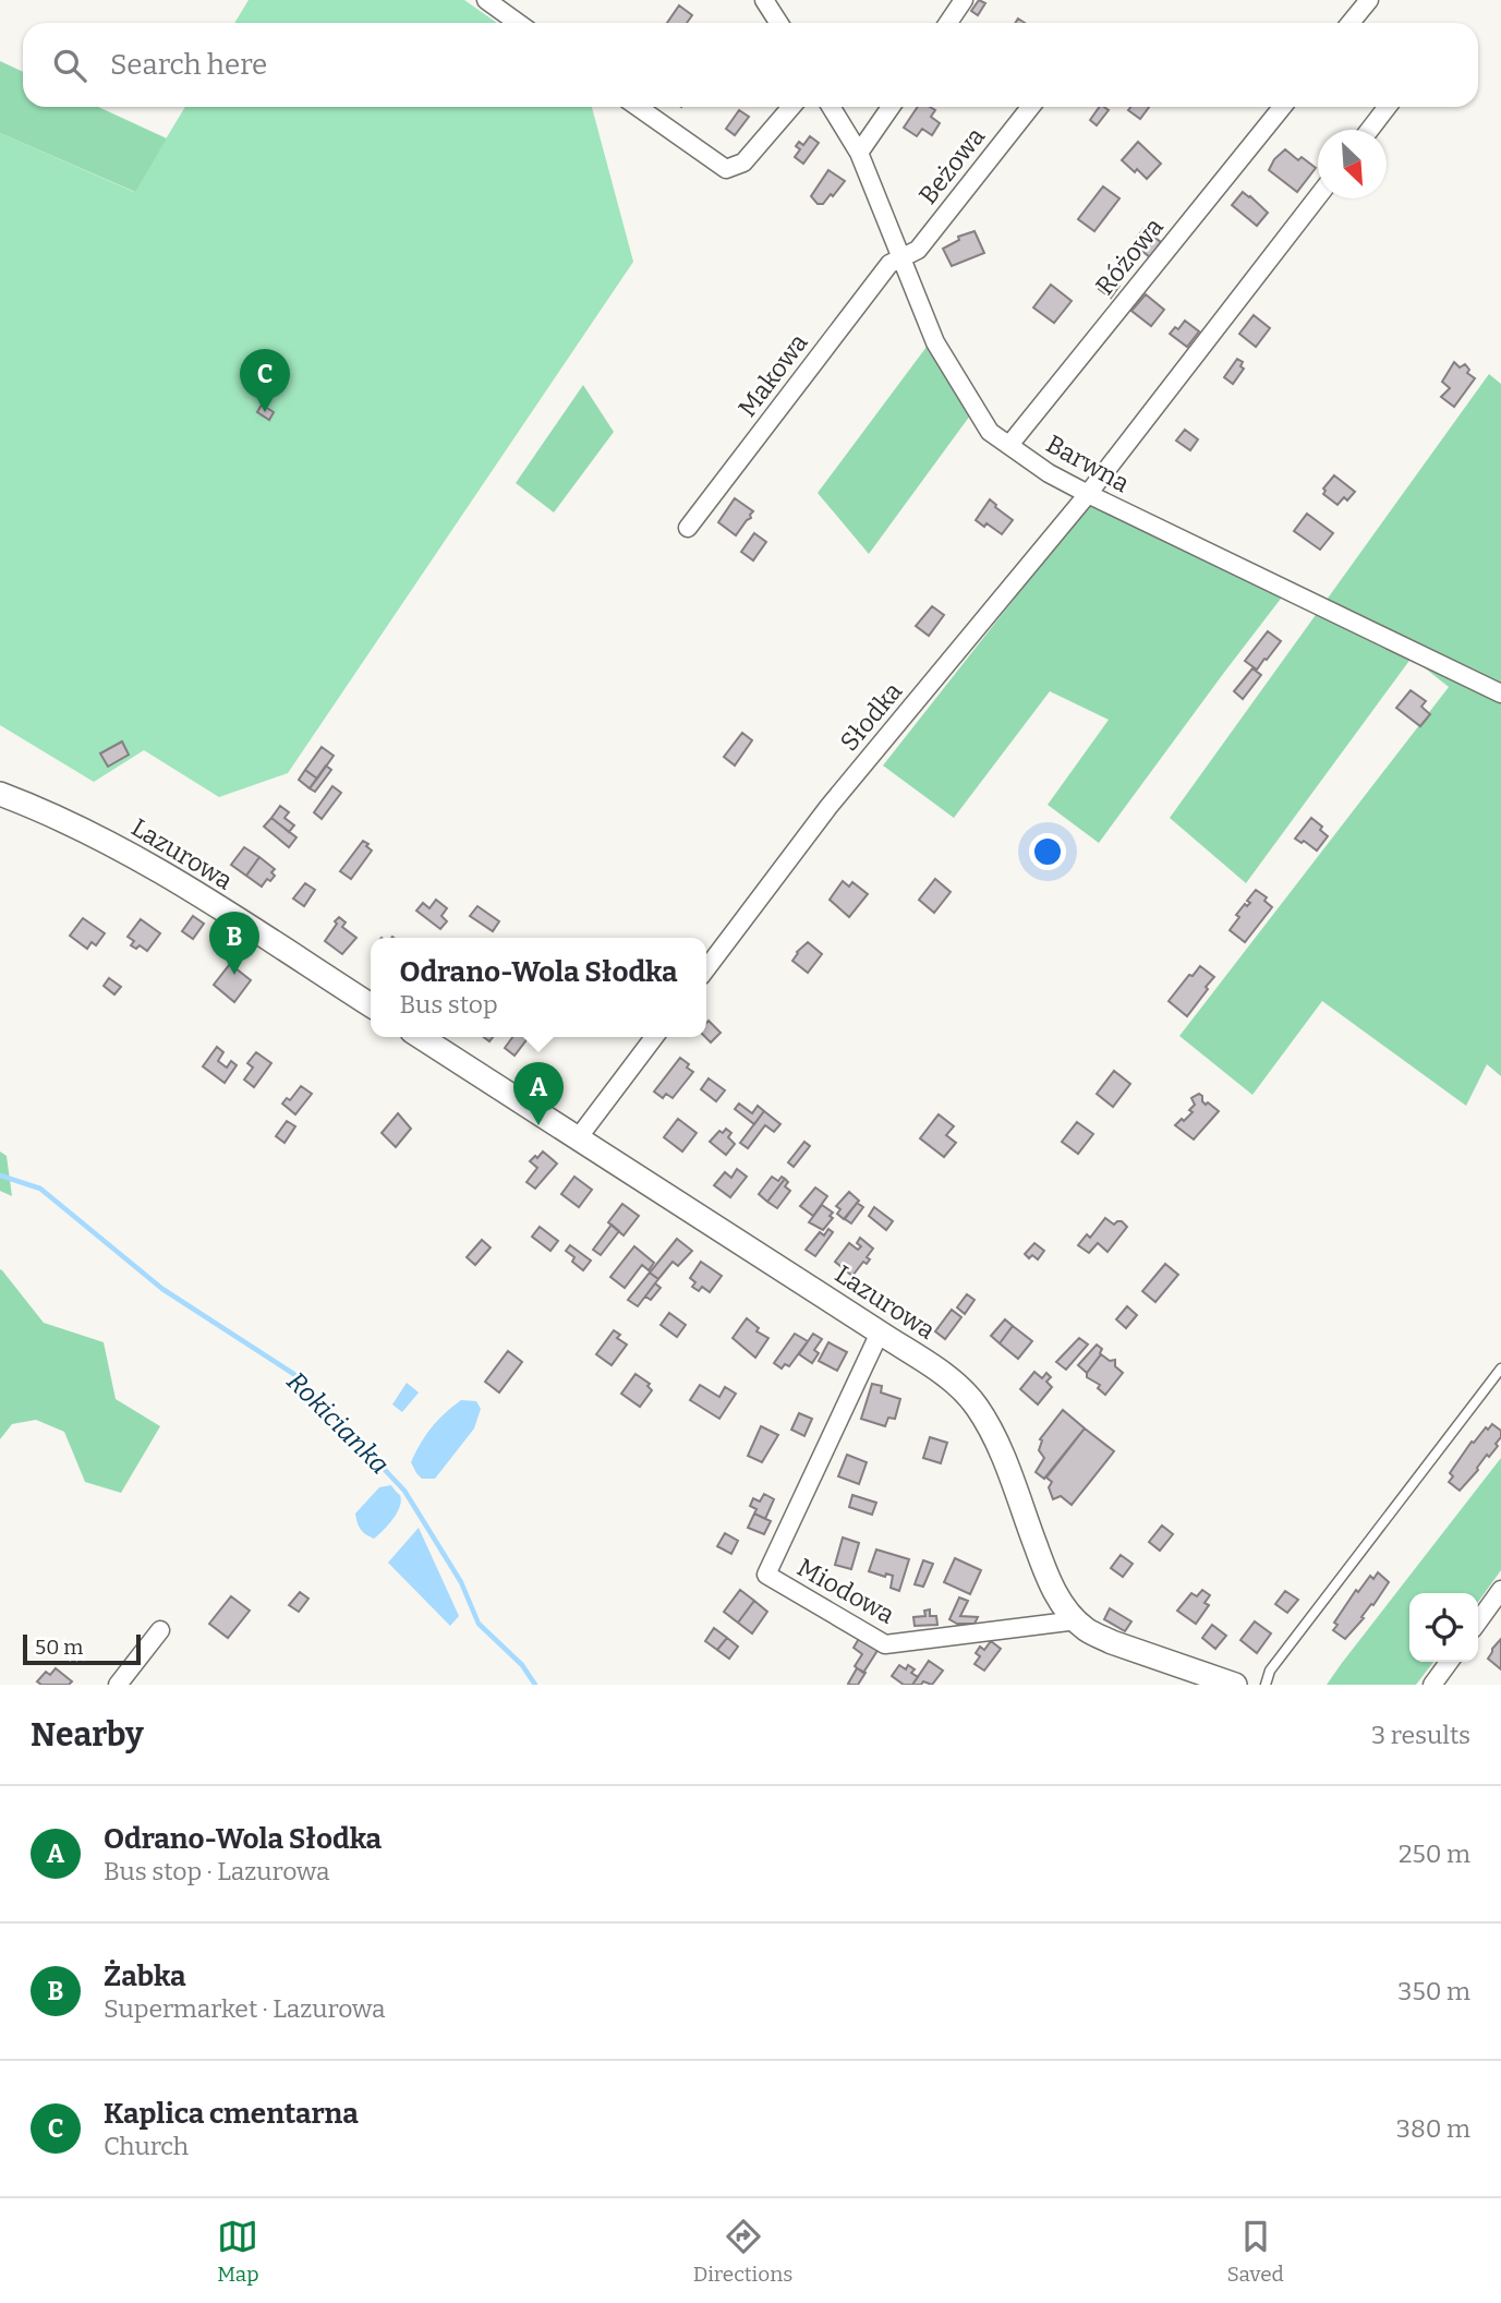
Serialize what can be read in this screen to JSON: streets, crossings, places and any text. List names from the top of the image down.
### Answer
{
  "streets": {
    "street": [
      "Beżowa",
      "Różowa",
      "Makowa",
      "Barwna",
      "Słodka",
      "Lazurowa",
      "Miodowa"
    ]
  },
  "crossings": [
    ["Beżowa", "Makowa"],
    ["Beżowa", "Barwna"],
    ["Różowa", "Barwna"],
    ["Makowa", "Barwna"],
    ["Barwna", "Słodka"],
    ["Lazurowa", "Miodowa"]
  ],
  "water": ["Rokicianka"],
  "scale_bar": "50 m",
  "north": "bottom right",
  "page": {
    "search": "Search here",
    "pins": ["C", "B", "A"],
    "popup": ["Odrano-Wola Słodka", "Bus stop"],
    "scale": "50 m",
    "heading": ["Nearby", "3 results"],
    "list": [
      {
        "mark": "A",
        "name": "Odrano-Wola Słodka",
        "note": "Bus stop · Lazurowa",
        "value": "250 m"
      },
      {
        "mark": "B",
        "name": "Żabka",
        "note": "Supermarket · Lazurowa",
        "value": "350 m"
      },
      {
        "mark": "C",
        "name": "Kaplica cmentarna",
        "note": "Church",
        "value": "380 m"
      }
    ],
    "nav": ["Map", "Directions", "Saved"]
  }
}
